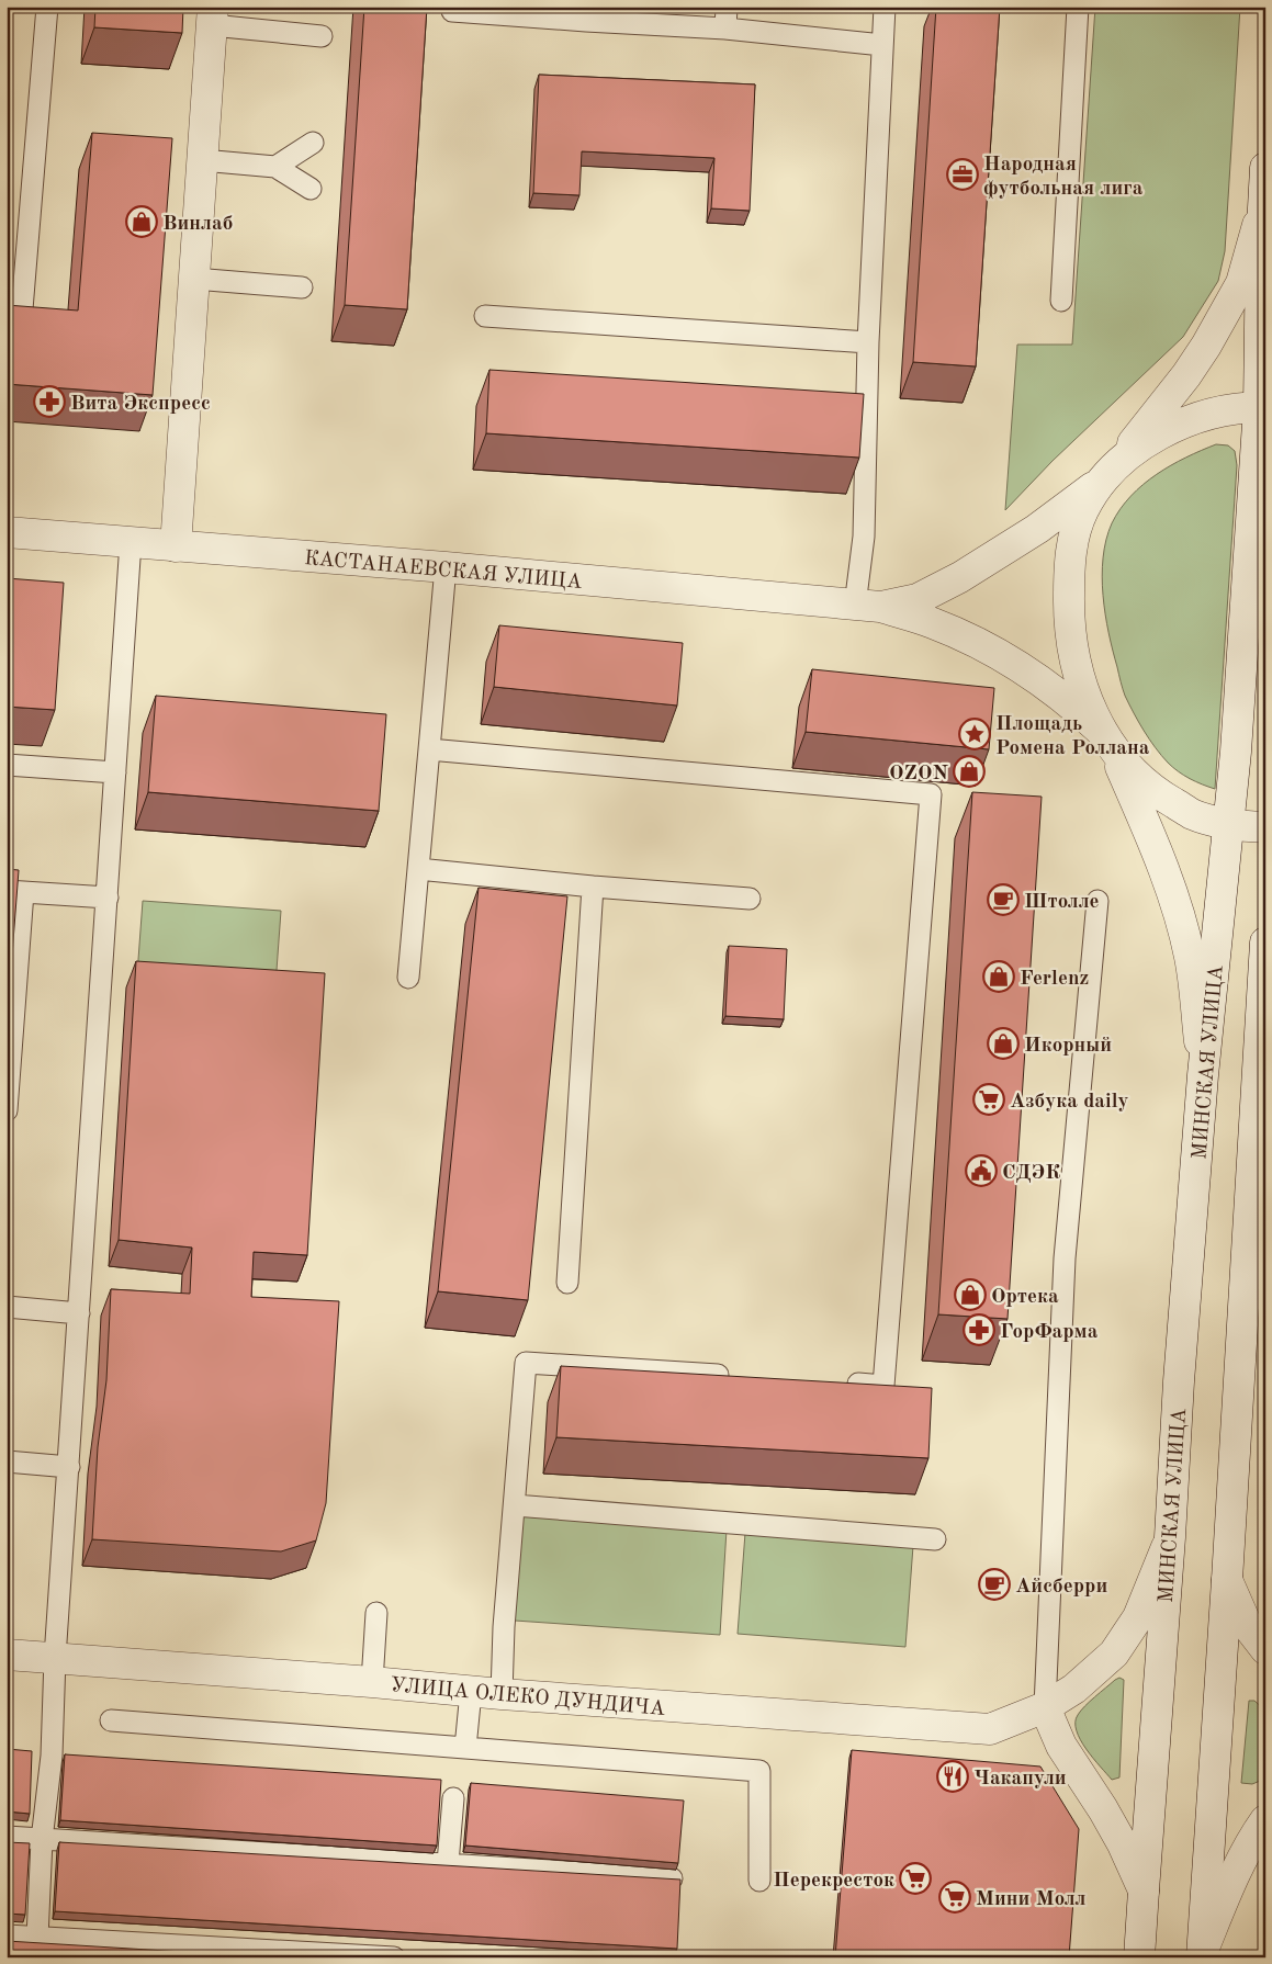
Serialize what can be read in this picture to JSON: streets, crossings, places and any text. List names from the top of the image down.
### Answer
{
  "streets": {
    "street": ["КАСТАНАЕВСКАЯ УЛИЦА", "МИНСКАЯ УЛИЦА", "УЛИЦА ОЛЕКО ДУНДИЧА"]
  },
  "crossings": [
    ["КАСТАНАЕВСКАЯ УЛИЦА", "МИНСКАЯ УЛИЦА"],
    ["МИНСКАЯ УЛИЦА", "УЛИЦА ОЛЕКО ДУНДИЧА"]
  ],
  "places": {
    "office": ["Народная футбольная лига"],
    "shop": [
      "Винлаб",
      "OZON",
      "Ferlenz",
      "Икорный",
      "Ортека"
    ],
    "pharmacy": ["Вита Экспресс", "ГорФарма"],
    "place": ["Площадь Ромена Роллана"],
    "cafe": ["Штолле", "Айсберри"],
    "supermarket": ["Азбука daily", "Перекресток", "Мини Молл"],
    "public building": ["СДЭК"],
    "restaurant": ["Чакапули"]
  }
}
